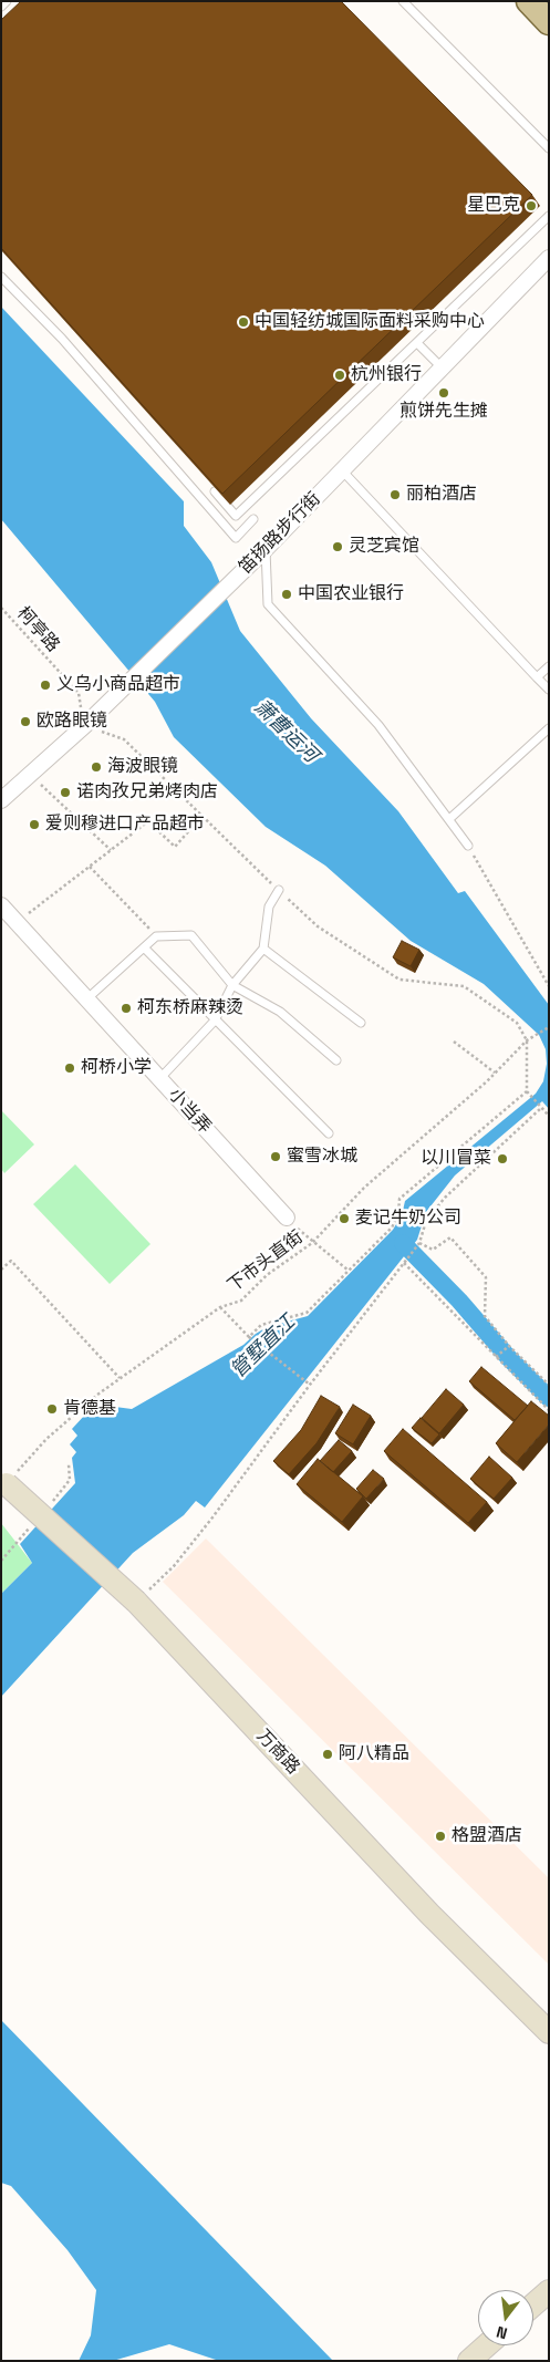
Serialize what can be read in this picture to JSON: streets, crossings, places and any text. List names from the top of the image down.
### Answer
{
  "streets": {
    "street": ["笛扬路步行街", "小当弄", "万商路"],
    "path": ["柯亭路", "下市头直街"]
  },
  "crossings": [
    ["笛扬路步行街", "柯亭路"],
    ["下市头直街", "万商路"]
  ],
  "water": ["萧曹运河", "管墅直江"],
  "places": [
    "星巴克",
    "中国轻纺城国际面料采购中心",
    "杭州银行",
    "煎饼先生摊",
    "丽柏酒店",
    "灵芝宾馆",
    "中国农业银行",
    "义乌小商品超市",
    "欧路眼镜",
    "海波眼镜",
    "诺肉孜兄弟烤肉店",
    "爱则穆进口产品超市",
    "柯东桥麻辣烫",
    "柯桥小学",
    "蜜雪冰城",
    "以川冒菜",
    "麦记牛奶公司",
    "肯德基",
    "阿八精品",
    "格盟酒店"
  ],
  "north": "bottom"
}
